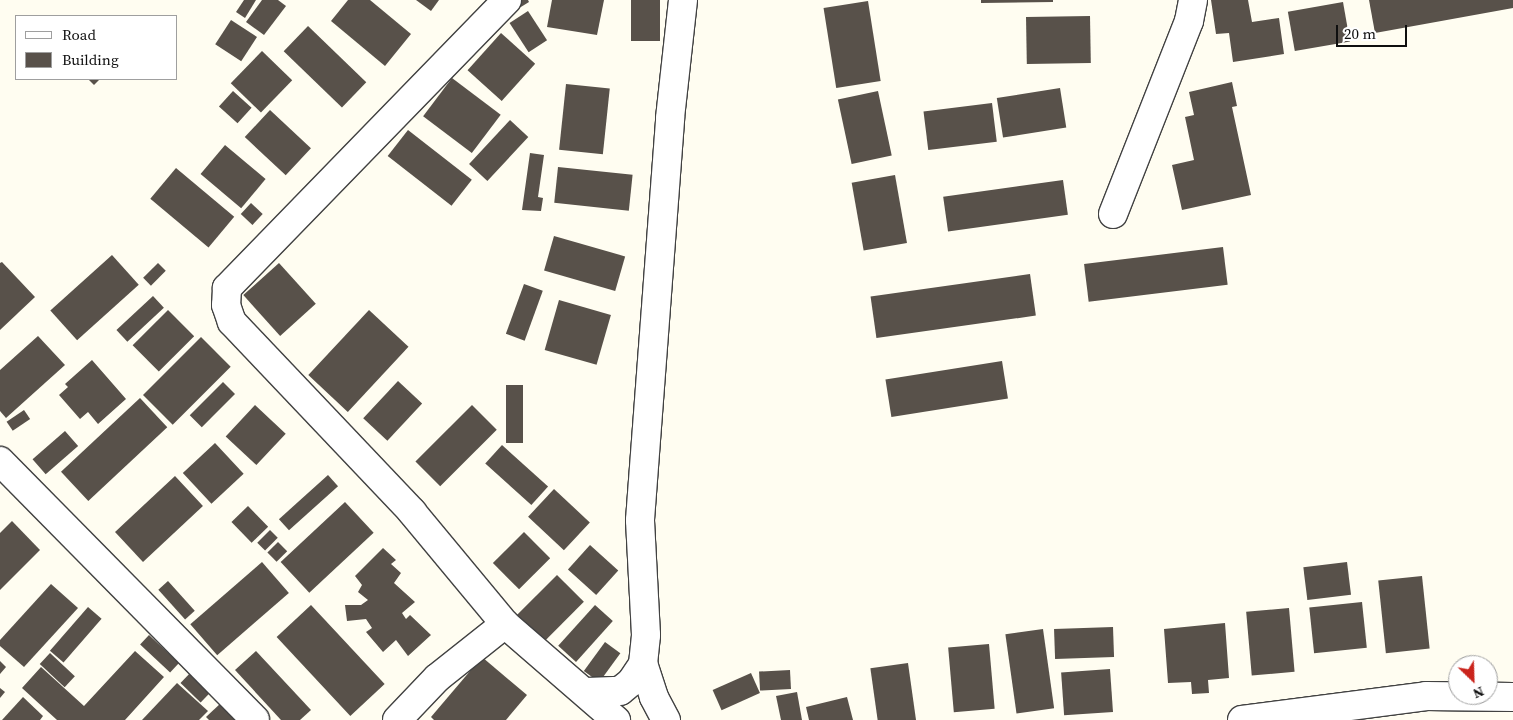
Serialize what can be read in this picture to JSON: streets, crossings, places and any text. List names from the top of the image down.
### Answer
{
  "legend": ["Road", "Building"],
  "scale_bar": "20 m",
  "north": "bottom right"
}
